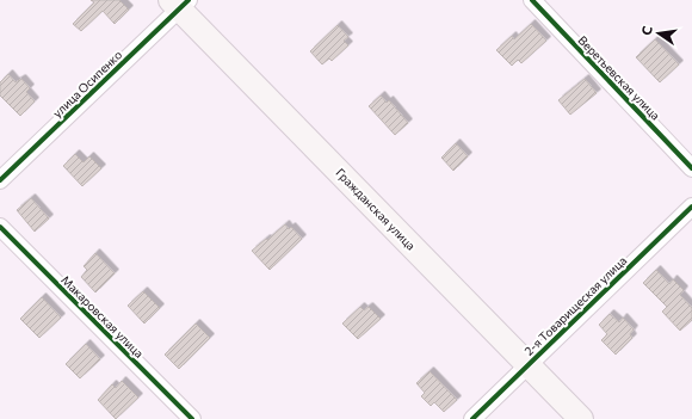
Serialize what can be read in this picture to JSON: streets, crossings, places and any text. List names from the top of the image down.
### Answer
{
  "streets": {
    "main road": ["Гражданская улица"],
    "street": [
      "Веретьевская улица",
      "улица Осипенко",
      "2-я Товарищеская улица",
      "Макаровская улица"
    ]
  },
  "crossings": [
    ["улица Осипенко", "Гражданская улица"],
    ["Гражданская улица", "2-я Товарищеская улица"]
  ],
  "north": "left"
}
